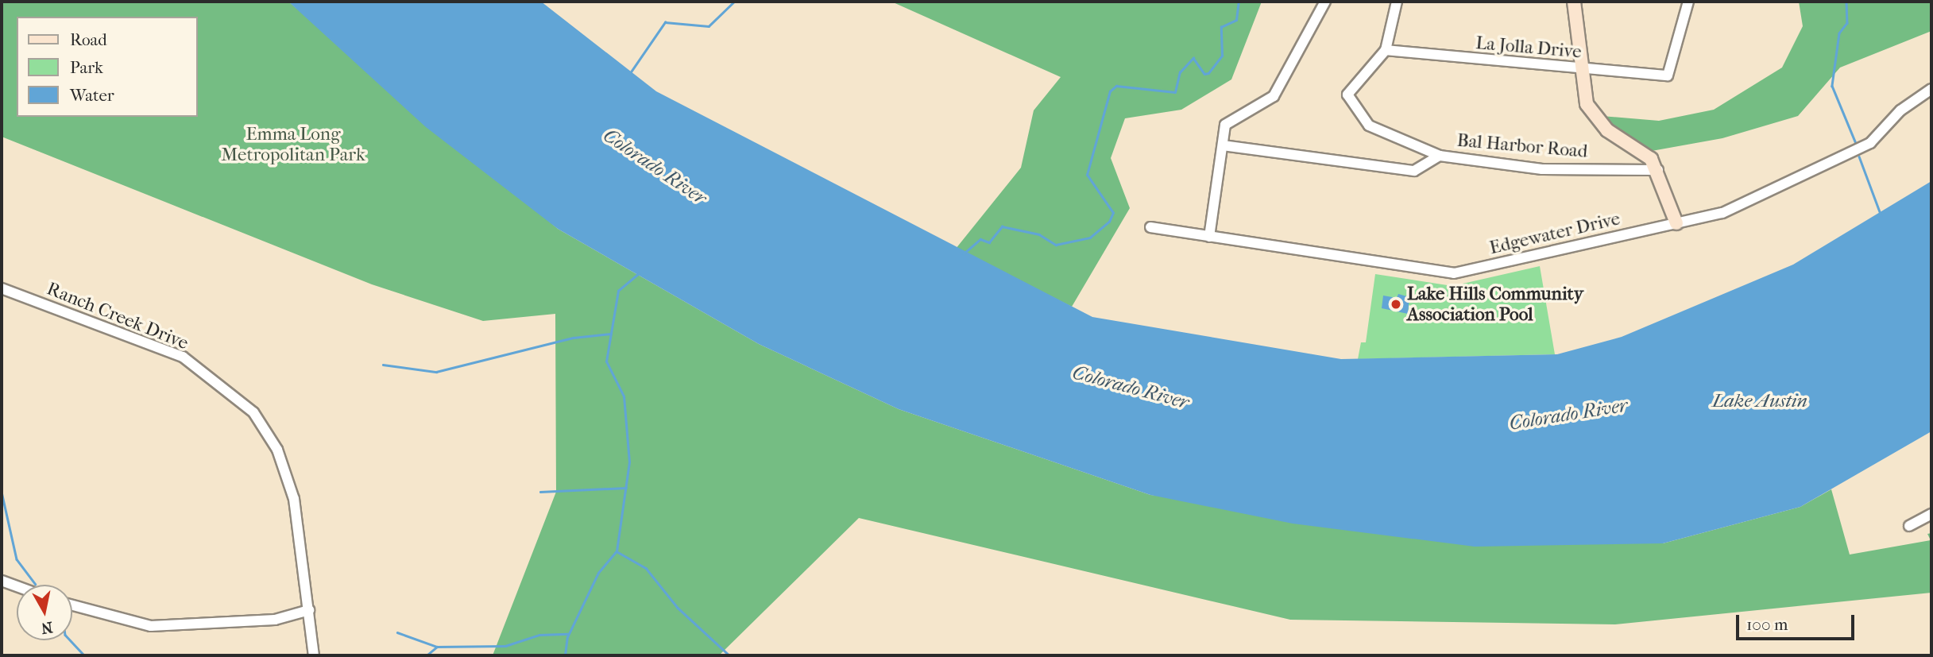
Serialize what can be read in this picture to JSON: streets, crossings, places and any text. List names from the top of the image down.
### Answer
{
  "streets": {
    "street": [
      "La Jolla Drive",
      "Bal Harbor Road",
      "Edgewater Drive",
      "Ranch Creek Drive"
    ]
  },
  "water": ["Colorado River", "Lake Austin"],
  "parks": ["Emma Long Metropolitan Park"],
  "places": ["Lake Hills Community Association Pool"],
  "legend": ["Road", "Park", "Water"],
  "scale_bar": "100 m",
  "north": "bottom"
}
